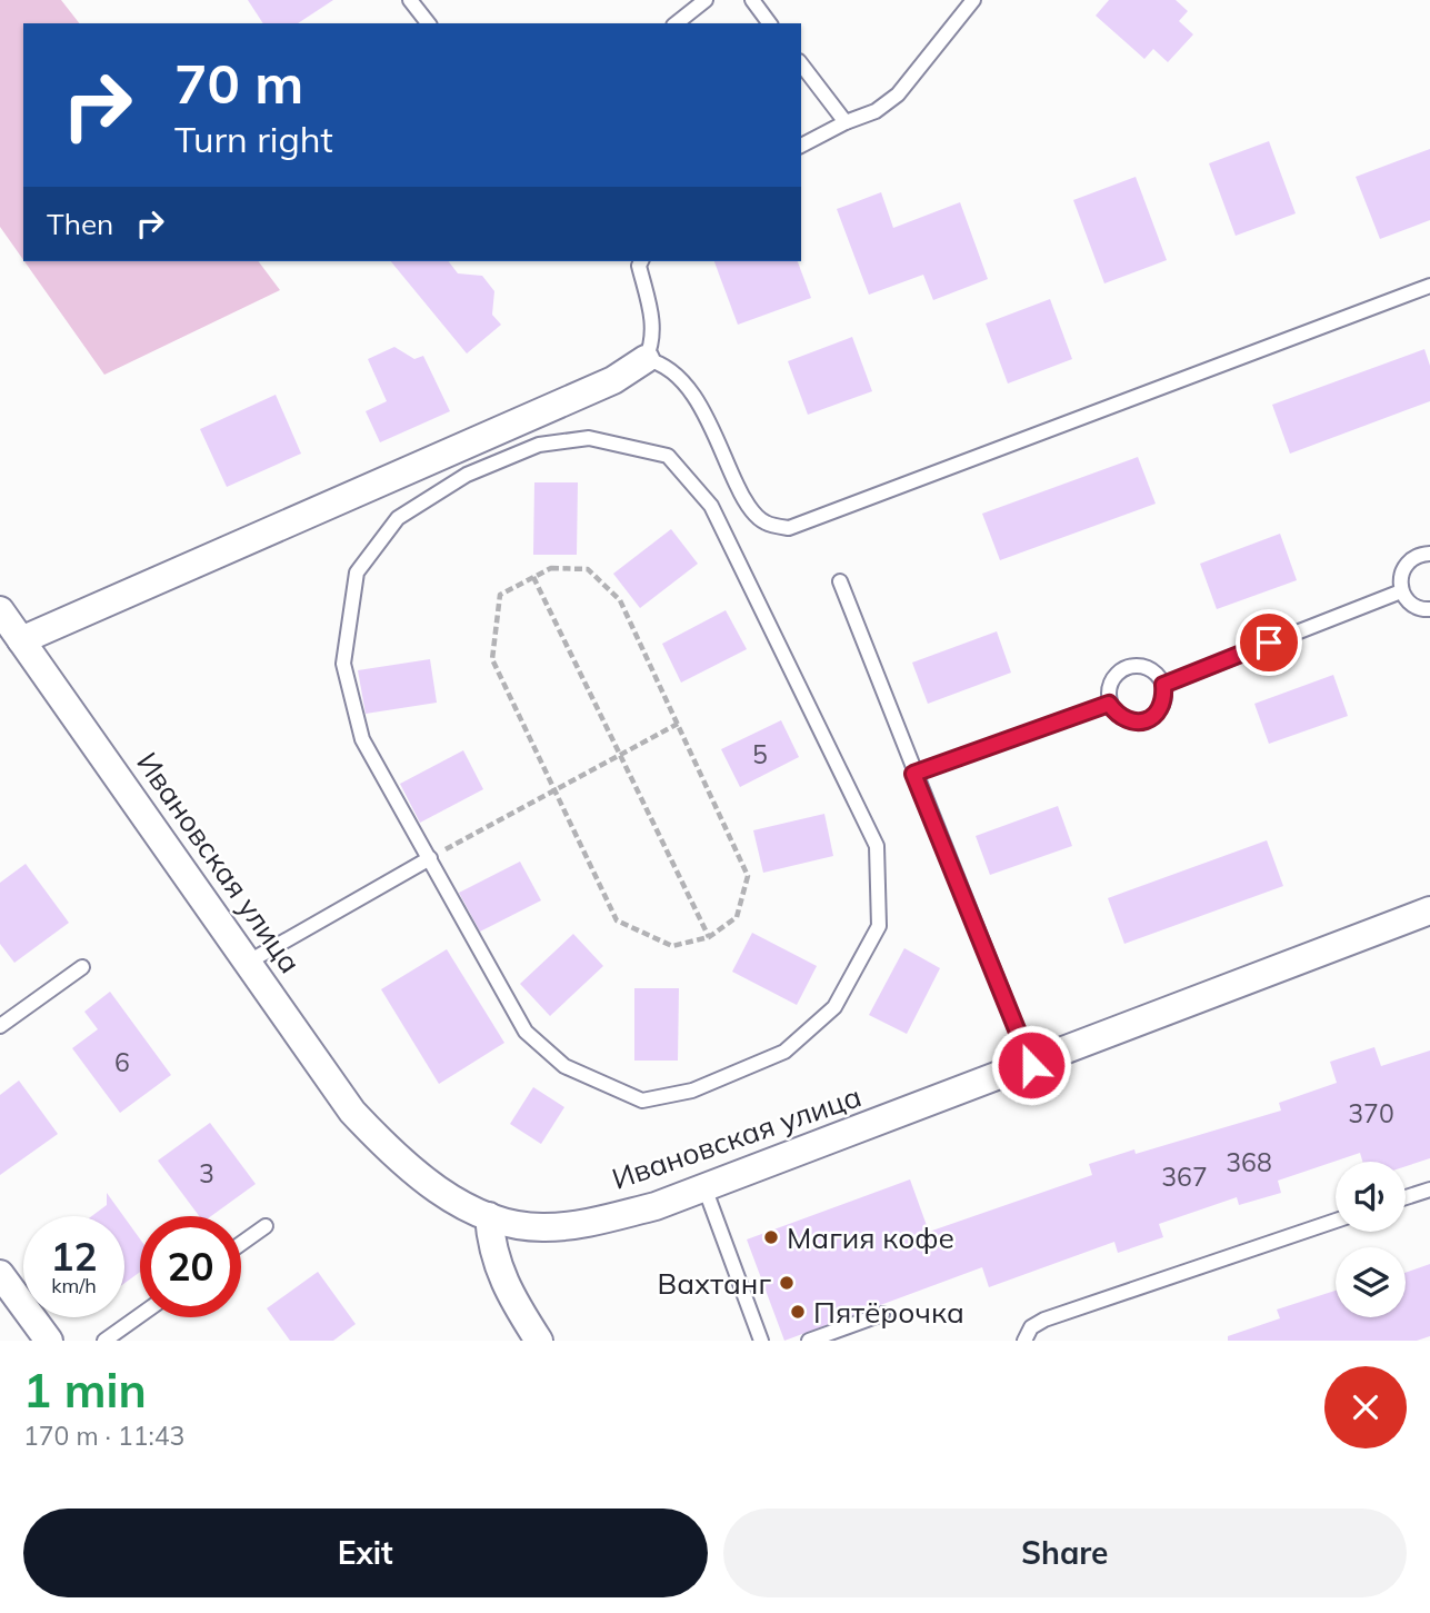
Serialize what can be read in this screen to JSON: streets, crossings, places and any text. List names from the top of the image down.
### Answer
{
  "streets": {
    "street": ["Ивановская улица"]
  },
  "places": ["Магия кофе", "Вахтанг", "Пятёрочка"],
  "house_numbers": [
    "5",
    "6",
    "370",
    "368",
    "3",
    "367"
  ],
  "page": {
    "turn": ["70 m", "Turn right"],
    "then": "Then",
    "speed": "12 km/h",
    "limit": "20",
    "heading": ["1 min", "170 m · 11:43"],
    "buttons": ["Exit", "Share"]
  }
}
